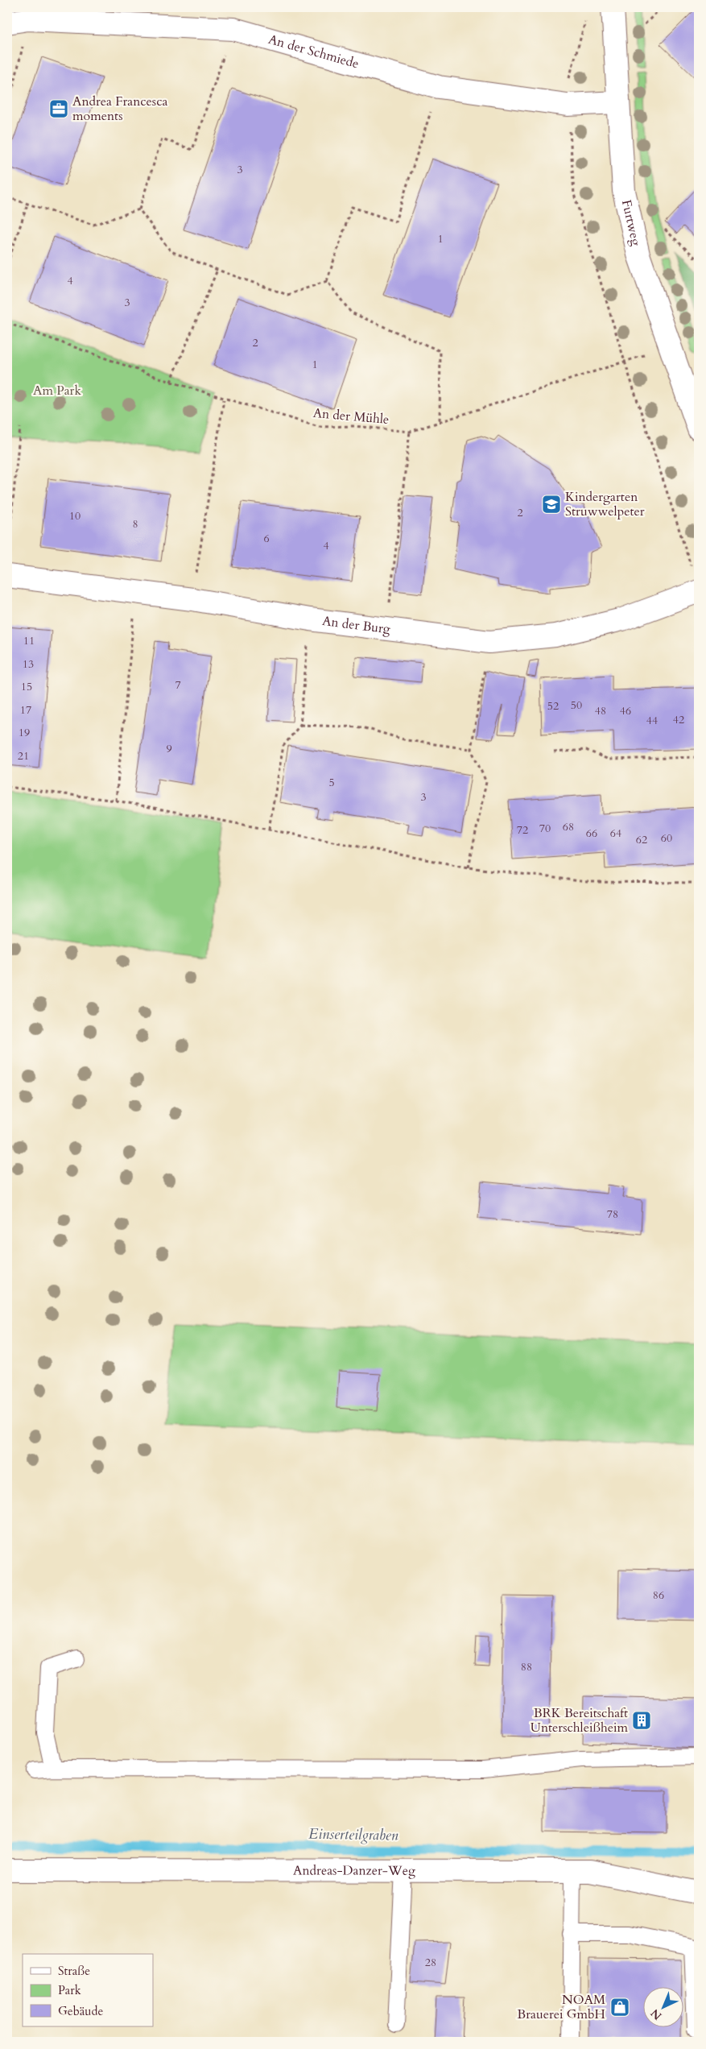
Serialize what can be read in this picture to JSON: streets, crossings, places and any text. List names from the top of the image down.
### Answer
{
  "streets": {
    "street": [
      "An der Schmiede",
      "Furtweg",
      "An der Burg",
      "Andreas-Danzer-Weg"
    ],
    "path": ["An der Mühle"]
  },
  "crossings": [
    ["An der Schmiede", "Furtweg"],
    ["Furtweg", "An der Mühle"]
  ],
  "water": ["Einserteilgraben"],
  "parks": ["Am Park"],
  "places": {
    "office": ["Andrea Francesca moments"],
    "school or university": ["Kindergarten Struwwelpeter"],
    "building": ["BRK Bereitschaft Unterschleißheim"],
    "shop": ["NOAM Brauerei GmbH"]
  },
  "house_numbers": [
    "3",
    "1",
    "4",
    "3",
    "2",
    "1",
    "2",
    "10",
    "8",
    "6",
    "4",
    "11",
    "13",
    "7",
    "15",
    "50",
    "52",
    "17",
    "48",
    "46",
    "42",
    "44",
    "19",
    "9",
    "21",
    "5",
    "3",
    "68",
    "70",
    "72",
    "66",
    "64",
    "60",
    "62",
    "78",
    "86",
    "88",
    "28"
  ],
  "legend": ["Straße", "Park", "Gebäude"],
  "north": "bottom left"
}
